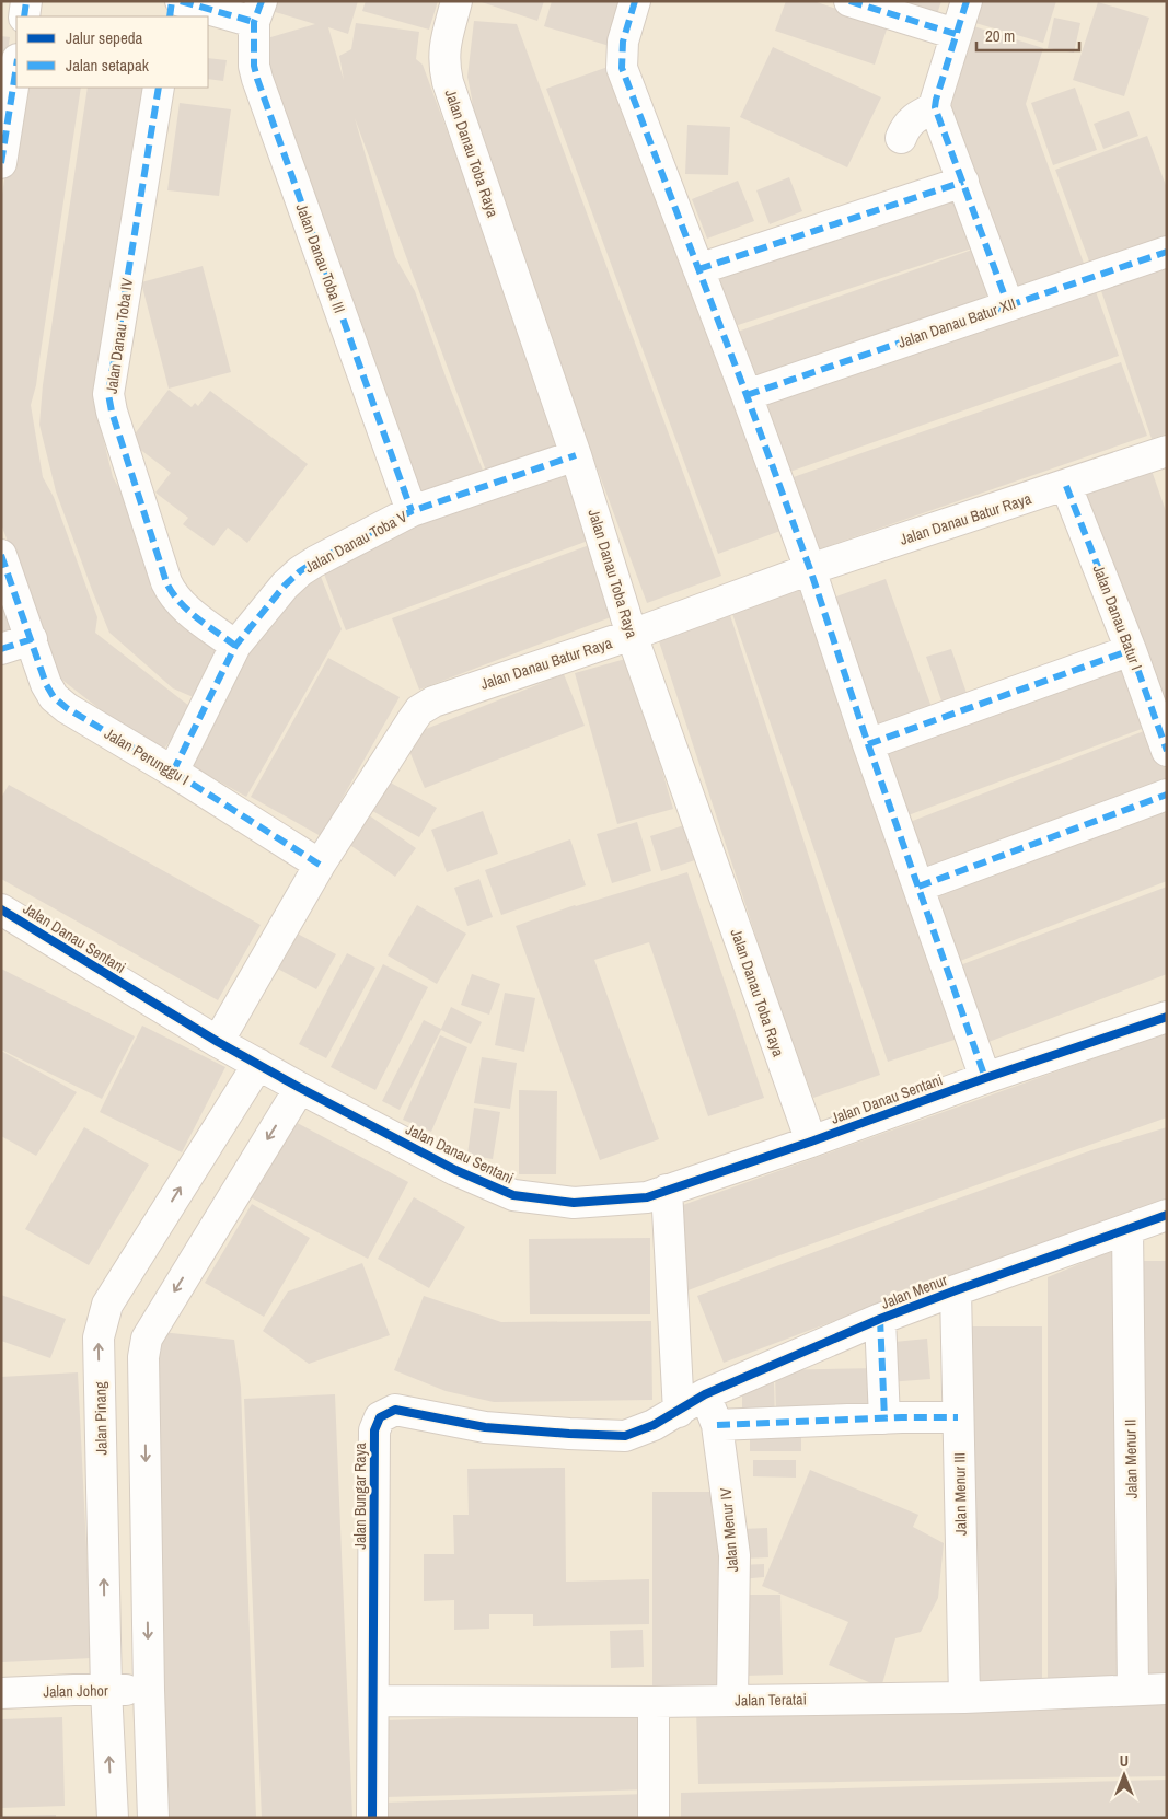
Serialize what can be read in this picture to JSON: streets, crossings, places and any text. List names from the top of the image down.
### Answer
{
  "streets": {
    "street": [
      "Jalan Danau Toba Raya",
      "Jalan Danau Toba III",
      "Jalan Danau Batur XII",
      "Jalan Danau Toba IV",
      "Jalan Danau Batur Raya",
      "Jalan Danau Toba V",
      "Jalan Danau Batur I",
      "Jalan Perunggu I",
      "Jalan Danau Sentani",
      "Jalan Menur",
      "Jalan Pinang",
      "Jalan Menur II",
      "Jalan Menur III",
      "Jalan Bungar Raya",
      "Jalan Menur IV",
      "Jalan Johor",
      "Jalan Teratai"
    ]
  },
  "crossings": [
    ["Jalan Danau Toba Raya", "Jalan Danau Batur Raya"],
    ["Jalan Danau Toba Raya", "Jalan Danau Toba V"],
    ["Jalan Danau Toba Raya", "Jalan Danau Sentani"],
    ["Jalan Danau Toba III", "Jalan Danau Toba V"],
    ["Jalan Danau Toba IV", "Jalan Danau Toba V"],
    ["Jalan Danau Batur Raya", "Jalan Danau Batur I"],
    ["Jalan Danau Batur Raya", "Jalan Perunggu I"],
    ["Jalan Danau Batur Raya", "Jalan Danau Sentani"],
    ["Jalan Danau Toba V", "Jalan Perunggu I"],
    ["Jalan Danau Sentani", "Jalan Pinang"],
    ["Jalan Menur", "Jalan Menur II"],
    ["Jalan Menur", "Jalan Menur III"],
    ["Jalan Menur", "Jalan Bungar Raya"],
    ["Jalan Menur", "Jalan Menur IV"],
    ["Jalan Pinang", "Jalan Johor"],
    ["Jalan Menur II", "Jalan Teratai"],
    ["Jalan Menur III", "Jalan Teratai"],
    ["Jalan Bungar Raya", "Jalan Teratai"],
    ["Jalan Menur IV", "Jalan Teratai"]
  ],
  "legend": ["Jalur sepeda", "Jalan setapak"],
  "scale_bar": "20 m",
  "north": "top"
}
